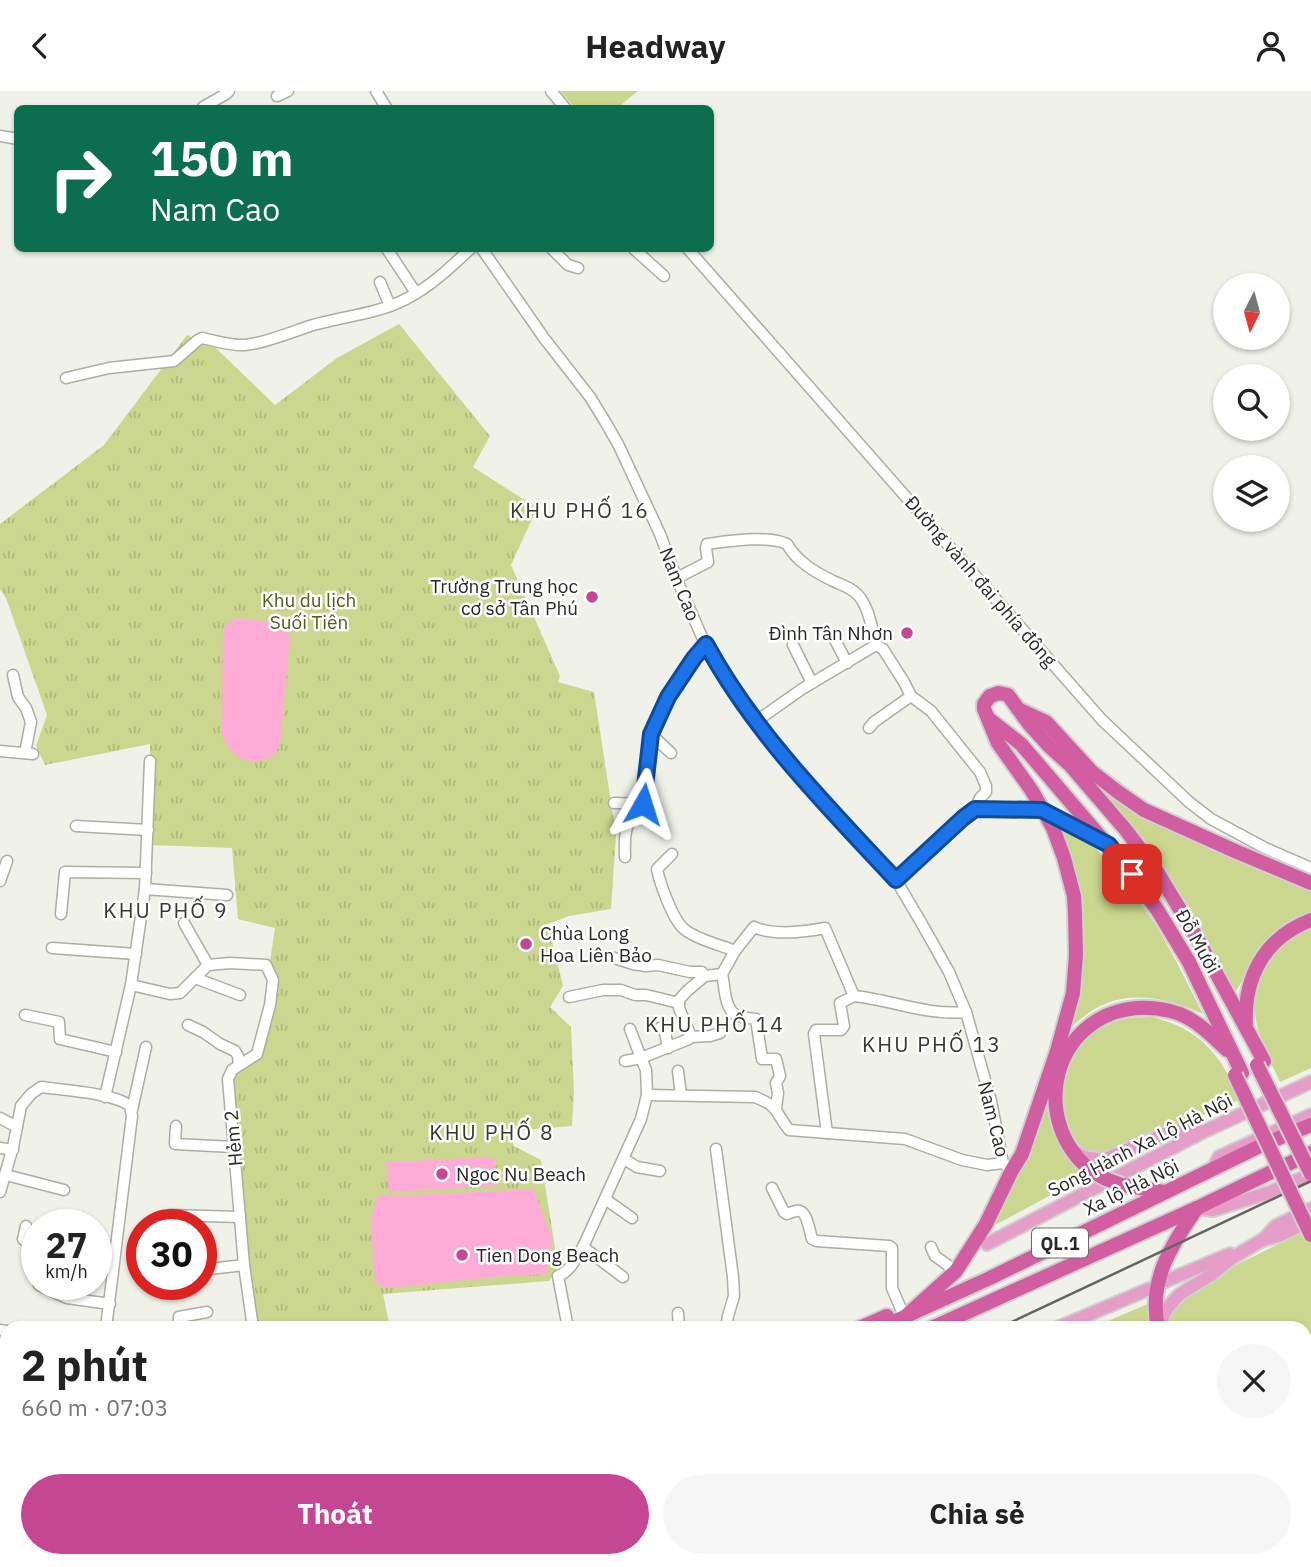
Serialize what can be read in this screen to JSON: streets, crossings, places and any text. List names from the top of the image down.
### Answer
{
  "streets": {
    "highway": ["Đỗ Mười", "Xa lộ Hà Nội", "QL.1"],
    "main road": ["Song Hành Xa Lộ Hà Nội"],
    "street": ["Đường vành đai phía đông", "Nam Cao", "Hẻm 2"]
  },
  "districts": [
    "KHU PHỐ 16",
    "KHU PHỐ 9",
    "KHU PHỐ 14",
    "KHU PHỐ 13",
    "KHU PHỐ 8"
  ],
  "parks": ["Khu du lịch Suối Tiên"],
  "places": [
    "Trường Trung học cơ sở Tân Phú",
    "Đình Tân Nhơn",
    "Chùa Long Hoa Liên Bảo",
    "Ngoc Nu Beach",
    "Tien Dong Beach"
  ],
  "north": "bottom",
  "page": {
    "header": "Headway",
    "turn": ["150 m", "Nam Cao"],
    "speed": "27 km/h",
    "limit": "30",
    "heading": ["2 phút", "660 m · 07:03"],
    "buttons": ["Thoát", "Chia sẻ"]
  }
}
